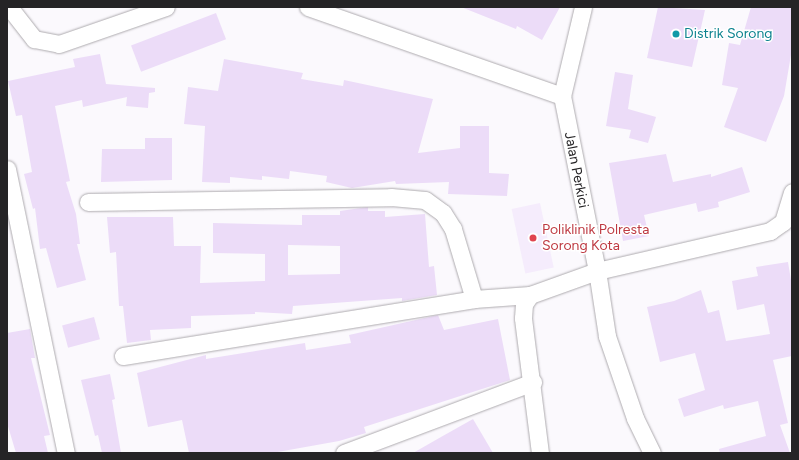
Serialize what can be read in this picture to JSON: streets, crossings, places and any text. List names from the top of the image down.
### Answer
{
  "streets": {
    "street": ["Jalan Perkici"]
  },
  "places": ["Distrik Sorong", "Poliklinik Polresta Sorong Kota"]
}
